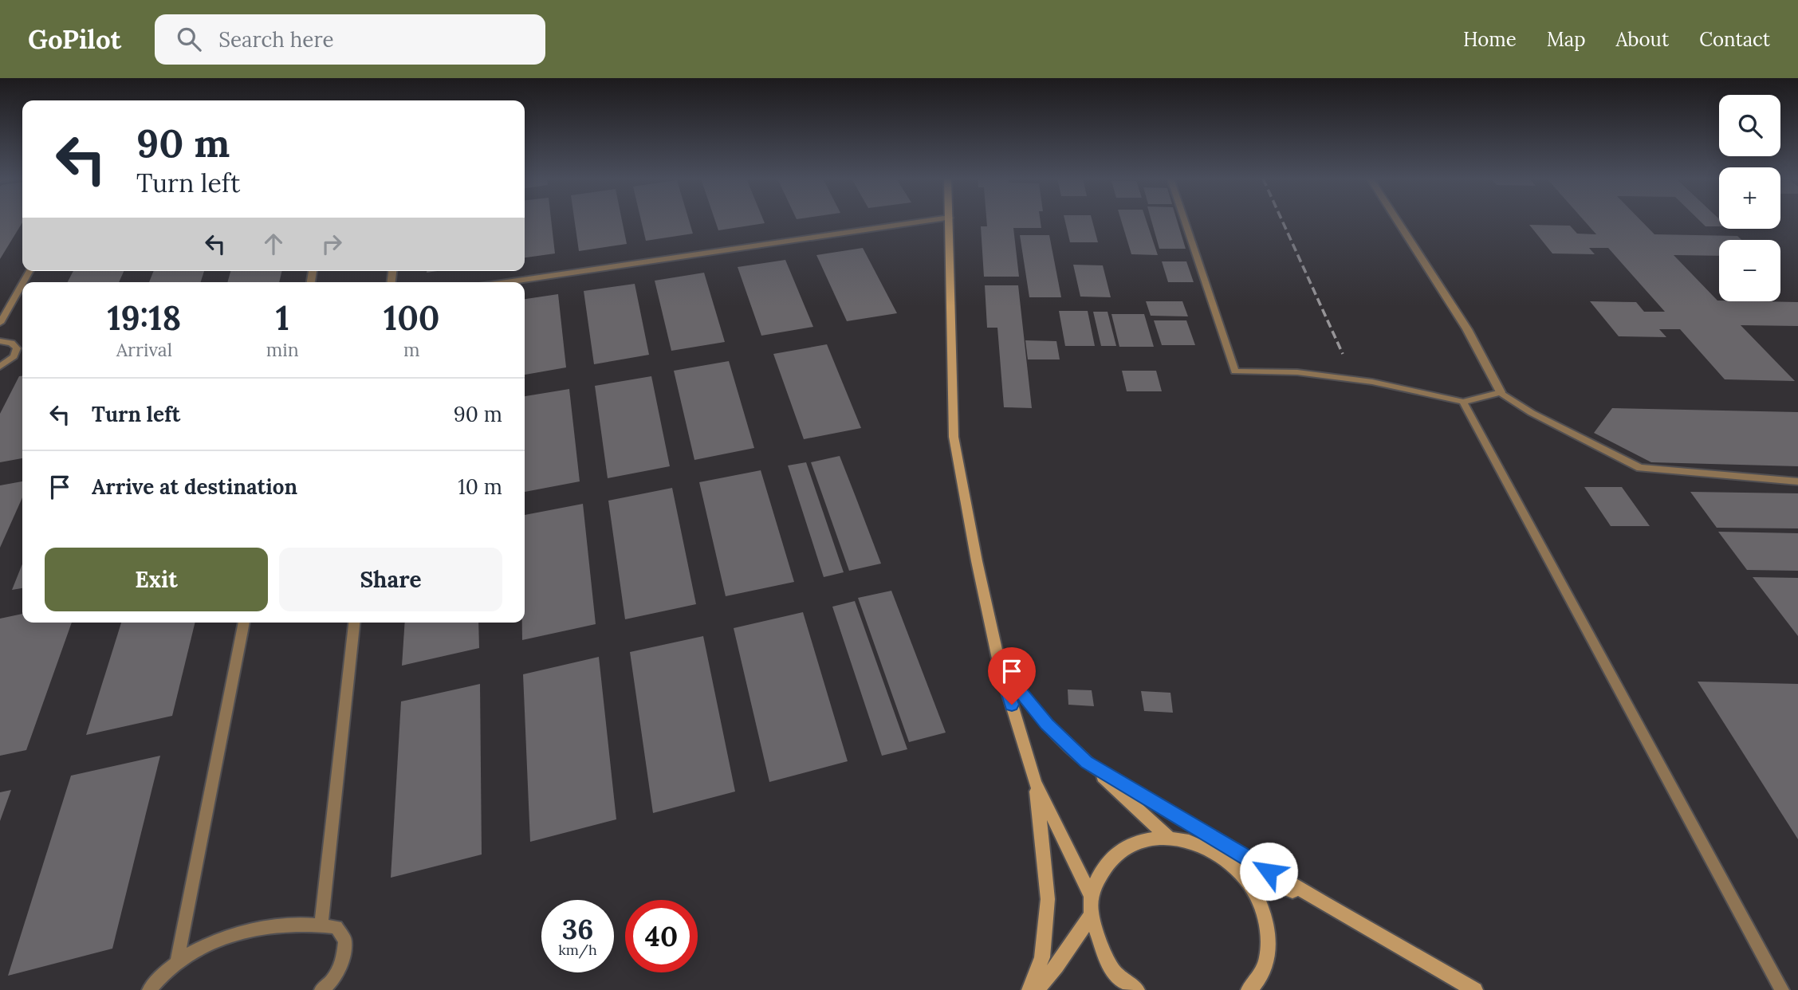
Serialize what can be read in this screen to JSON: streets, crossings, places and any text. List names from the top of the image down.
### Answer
{
  "page": {
    "header": "GoPilot",
    "search": "Search here",
    "nav": [
      "Home",
      "Map",
      "About",
      "Contact"
    ],
    "map_buttons": ["+", "−"],
    "turn": ["90 m", "Turn left"],
    "eta": [
      "19:18",
      "Arrival",
      "1",
      "min",
      "100",
      "m"
    ],
    "list": [
      {
        "name": "Turn left",
        "value": "90 m"
      },
      {
        "name": "Arrive at destination",
        "value": "10 m"
      }
    ],
    "buttons": ["Exit", "Share"],
    "speed": "36 km/h",
    "limit": "40"
  }
}
